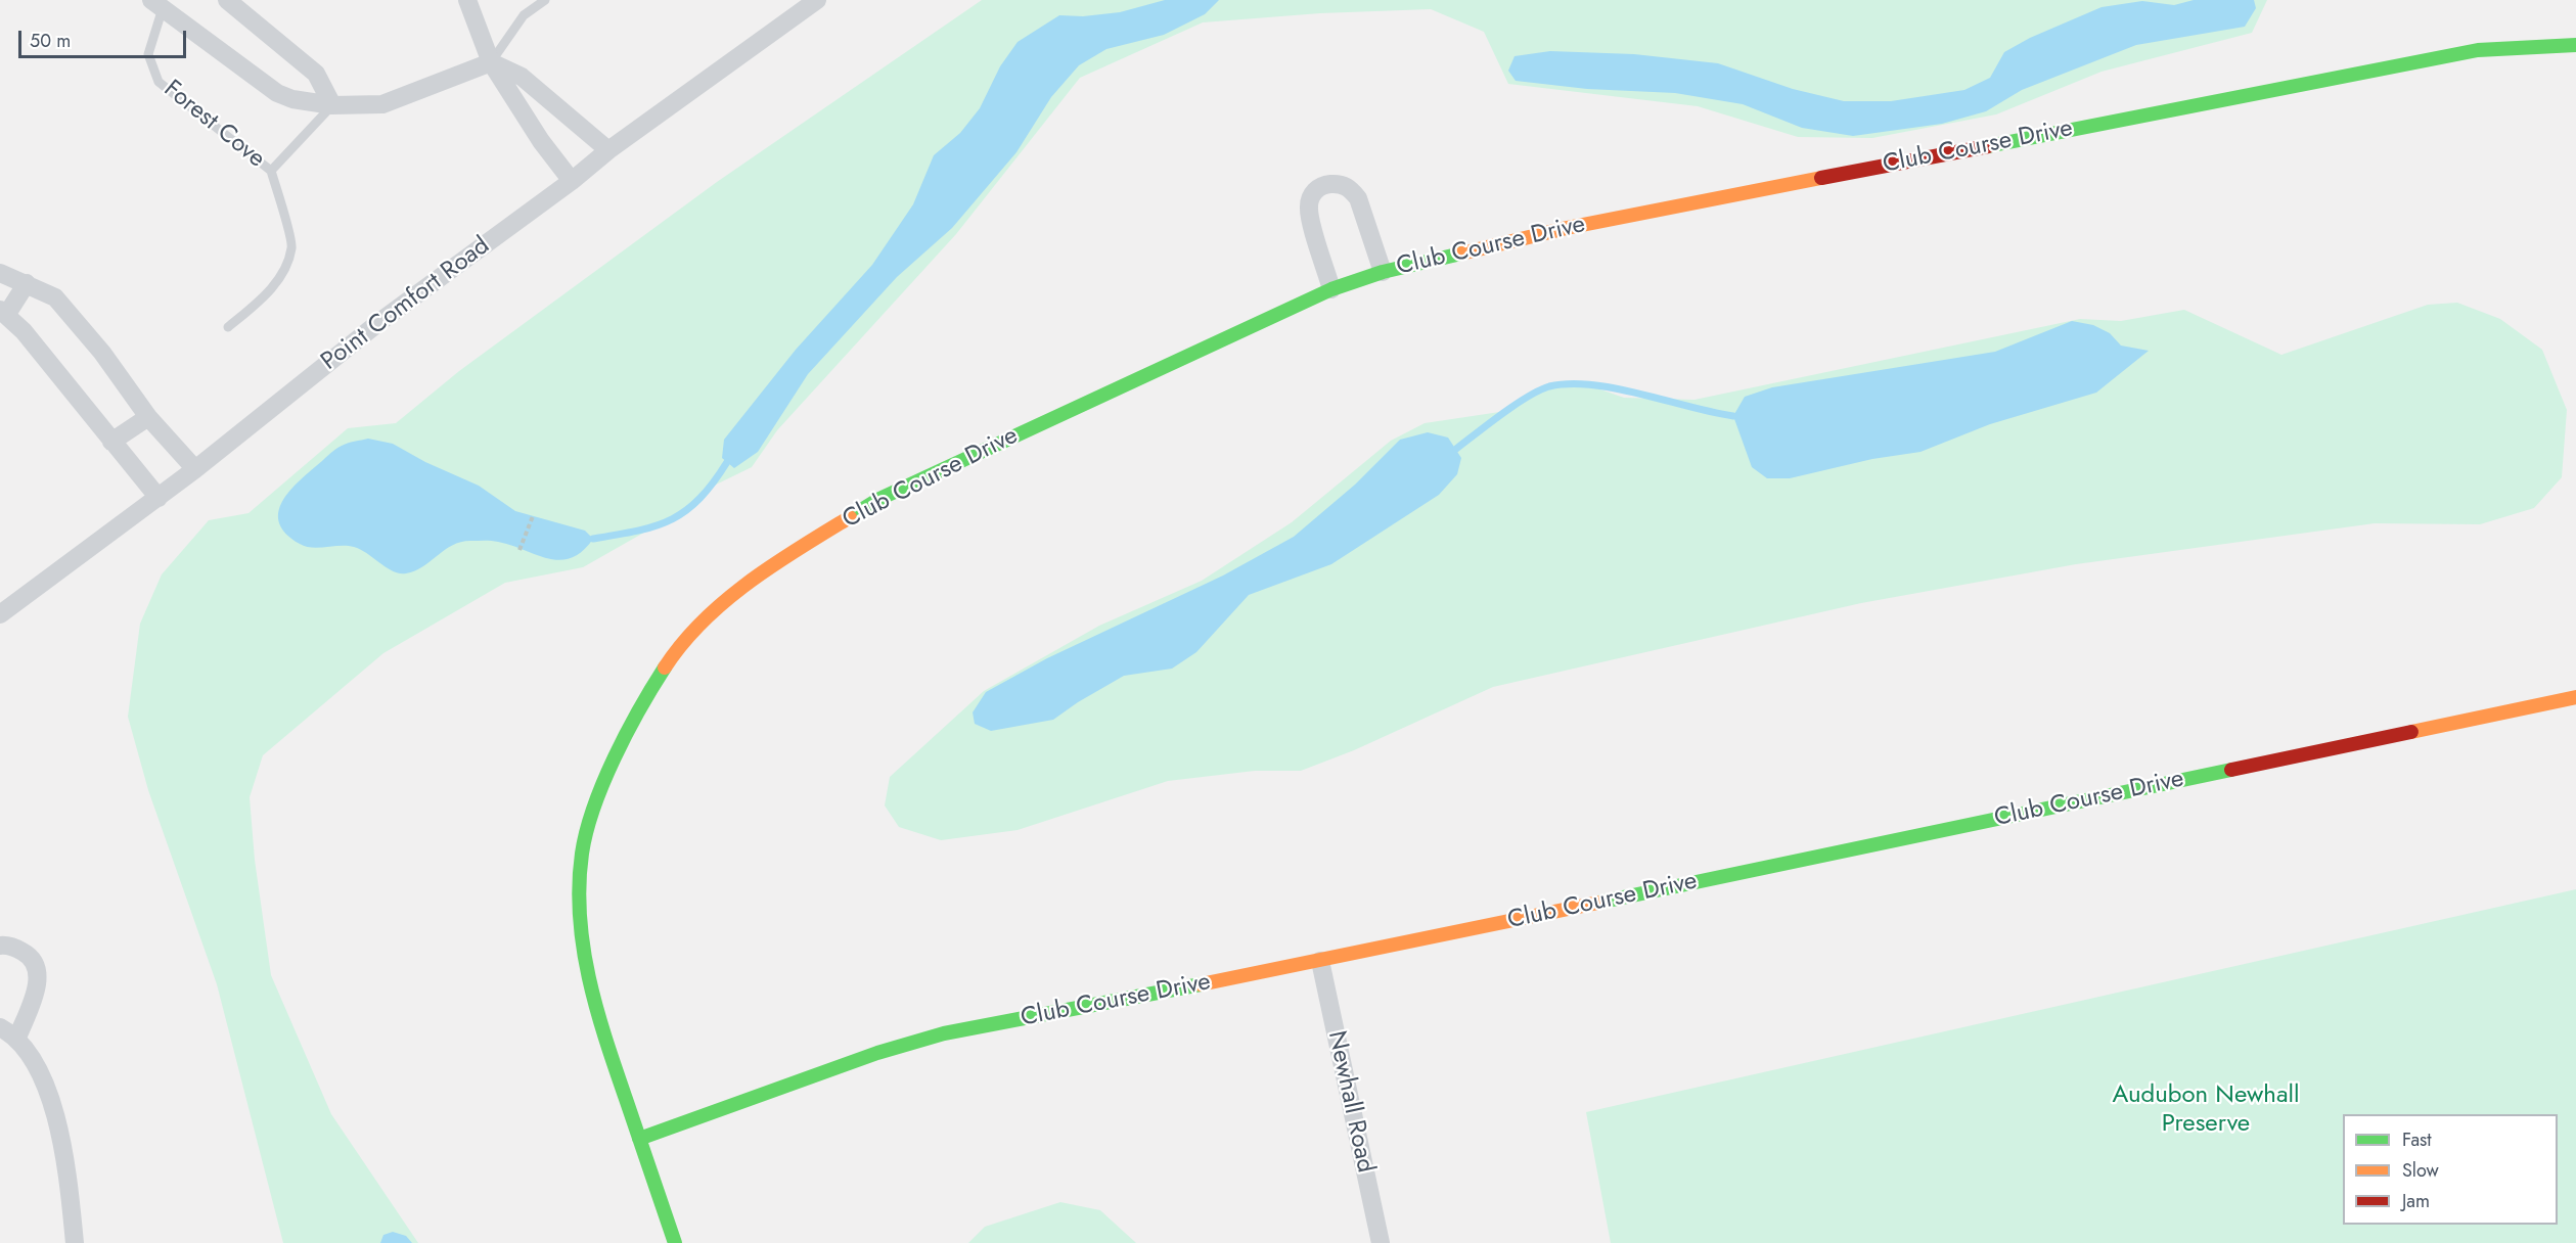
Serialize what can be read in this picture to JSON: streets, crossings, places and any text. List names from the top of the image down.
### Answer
{
  "streets": {
    "street": [
      "Forest Cove",
      "Club Course Drive",
      "Point Comfort Road",
      "Newhall Road"
    ]
  },
  "crossings": [
    ["Club Course Drive", "Newhall Road"]
  ],
  "parks": ["Audubon Newhall Preserve"],
  "legend": ["Fast", "Slow", "Jam"],
  "scale_bar": "50 m"
}
